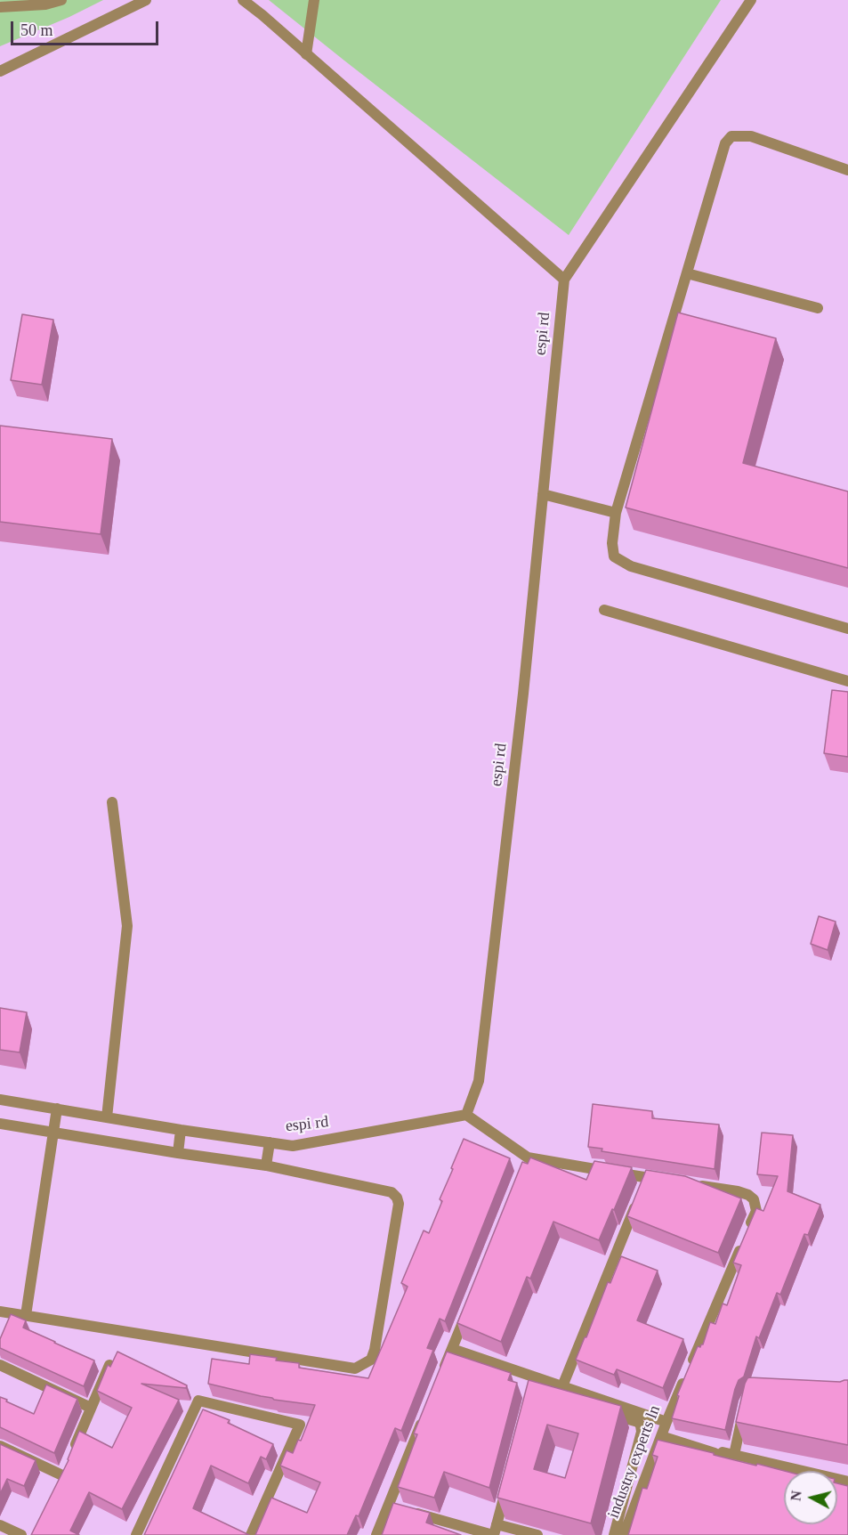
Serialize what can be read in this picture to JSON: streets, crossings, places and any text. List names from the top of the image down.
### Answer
{
  "streets": {
    "street": ["espi rd", "industry experts ln"]
  },
  "scale_bar": "50 m",
  "north": "left"
}
